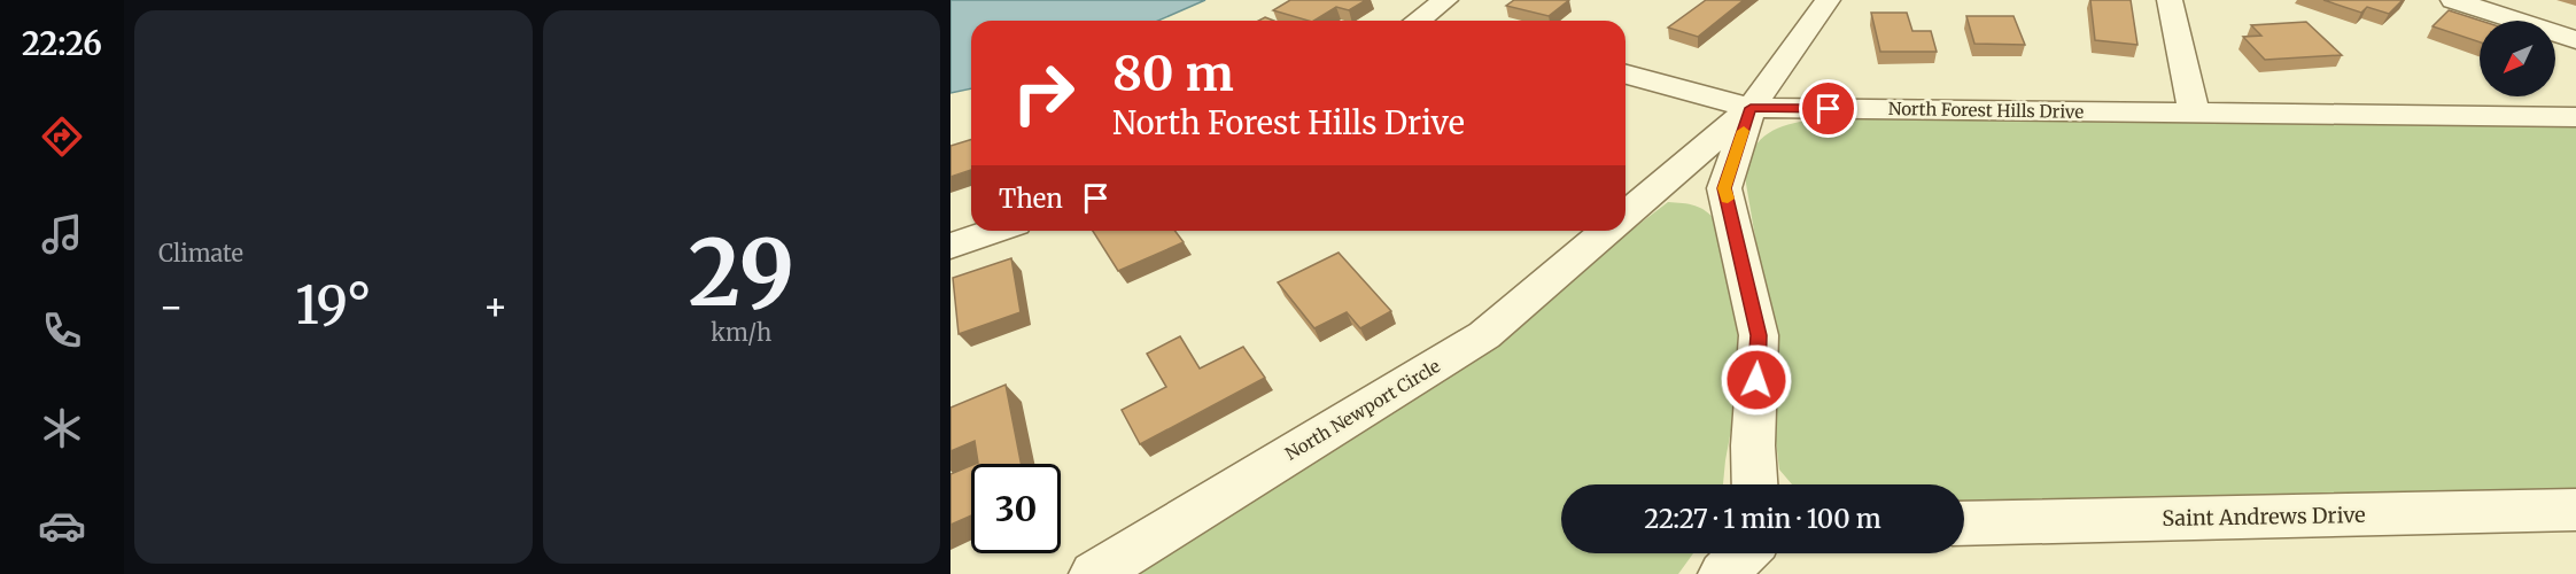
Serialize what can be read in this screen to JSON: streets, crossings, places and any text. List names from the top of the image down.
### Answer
{
  "streets": {
    "street": ["North Forest Hills Drive", "North Newport Circle", "Saint Andrews Drive"]
  },
  "crossings": [
    ["North Forest Hills Drive", "North Newport Circle"]
  ],
  "north": "bottom left",
  "page": {
    "tabs": "22:26",
    "tile": [
      "Climate",
      ["29", "km/h"]
    ],
    "turn": ["80 m", "North Forest Hills Drive"],
    "then": "Then",
    "heat": ["−", "19°", "+"],
    "limit": "30",
    "trip": "22:27 · 1 min · 100 m"
  }
}
